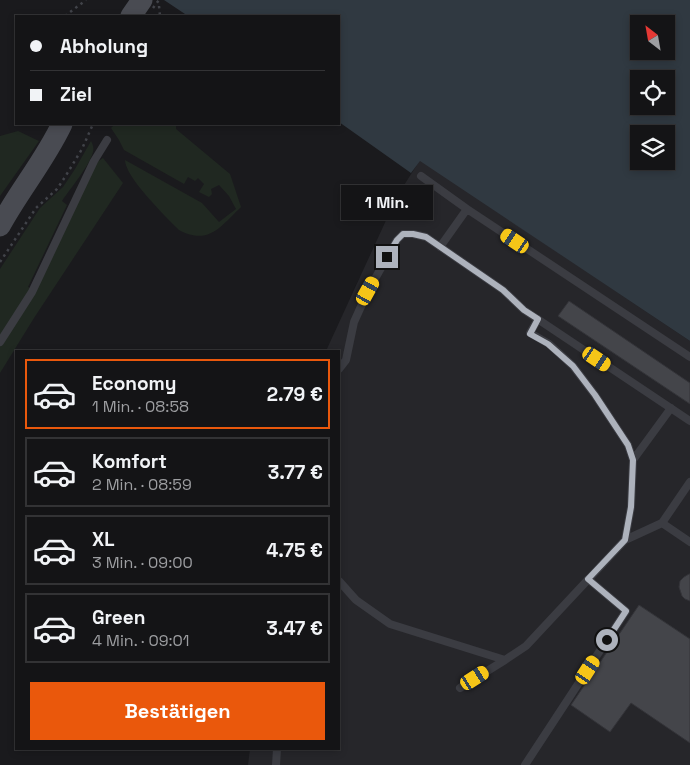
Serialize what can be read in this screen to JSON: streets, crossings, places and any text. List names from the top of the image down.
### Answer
{
  "north": "top left",
  "page": {
    "banner": ["Abholung", "Ziel"],
    "bubble": "1 Min.",
    "list": [
      {
        "name": "Economy",
        "note": "1 Min. · 08:58",
        "value": "2.79 €"
      },
      {
        "name": "Komfort",
        "note": "2 Min. · 08:59",
        "value": "3.77 €"
      },
      {
        "name": "XL",
        "note": "3 Min. · 09:00",
        "value": "4.75 €"
      },
      {
        "name": "Green",
        "note": "4 Min. · 09:01",
        "value": "3.47 €"
      }
    ],
    "buttons": "Bestätigen"
  }
}
